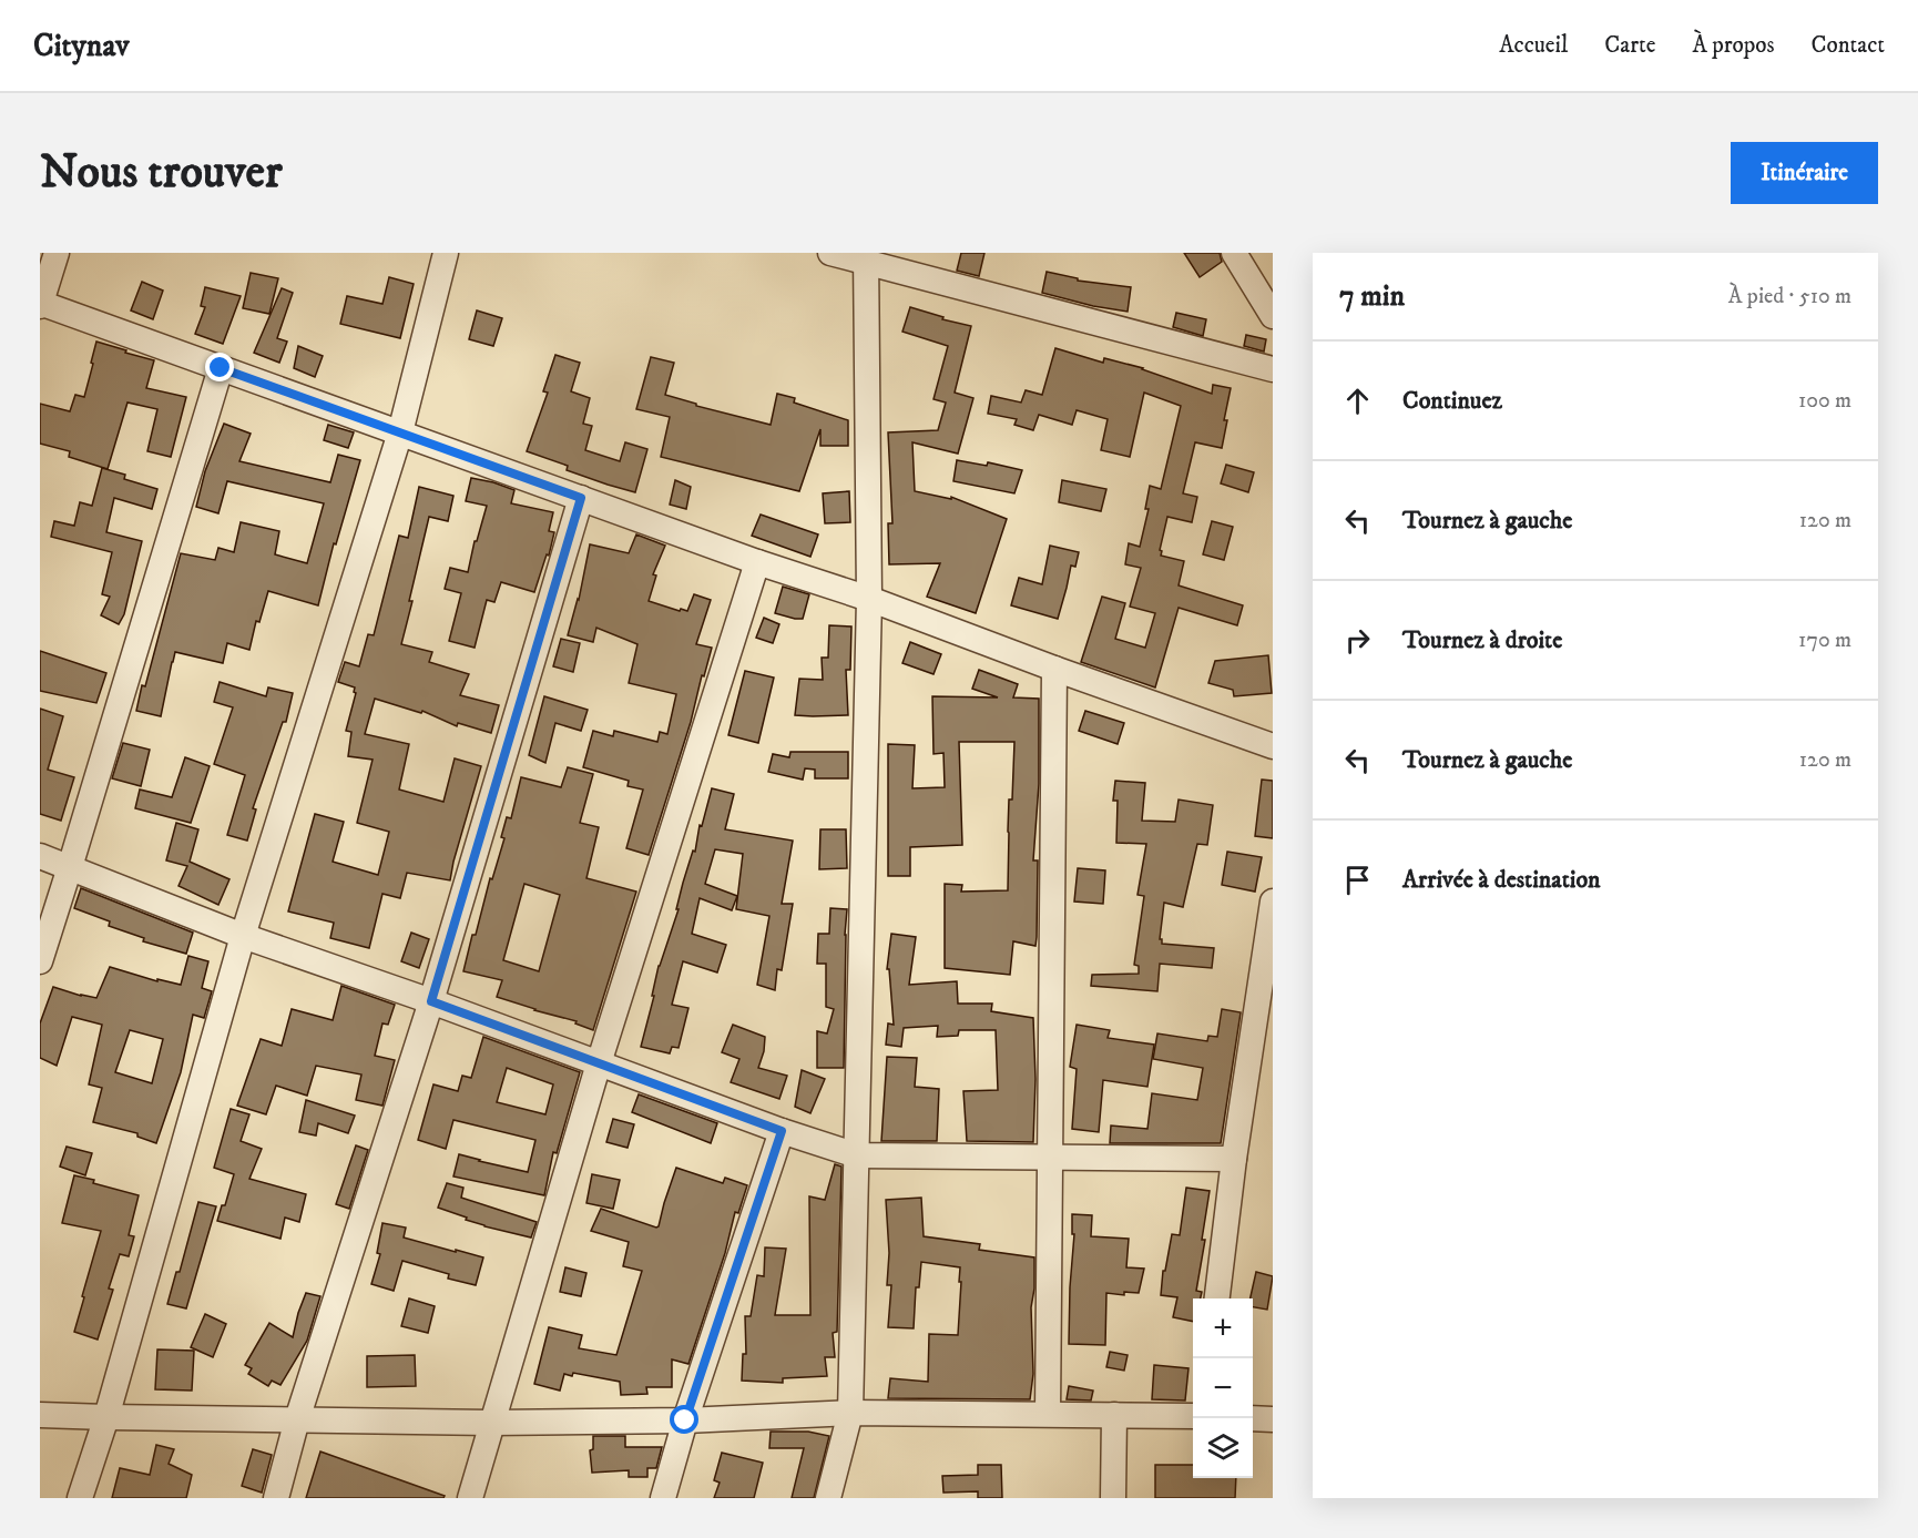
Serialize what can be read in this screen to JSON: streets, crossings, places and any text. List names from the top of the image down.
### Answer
{
  "page": {
    "header": "Citynav",
    "nav": [
      "Accueil",
      "Carte",
      "À propos",
      "Contact"
    ],
    "buttons": "Itinéraire",
    "title": "Nous trouver",
    "heading": ["7 min", "À pied · 510 m"],
    "list": [
      ["Continuez", "100 m"],
      ["Tournez à gauche", "120 m"],
      ["Tournez à droite", "170 m"],
      ["Tournez à gauche", "120 m"],
      "Arrivée à destination"
    ],
    "map_buttons": ["+", "−"]
  }
}
